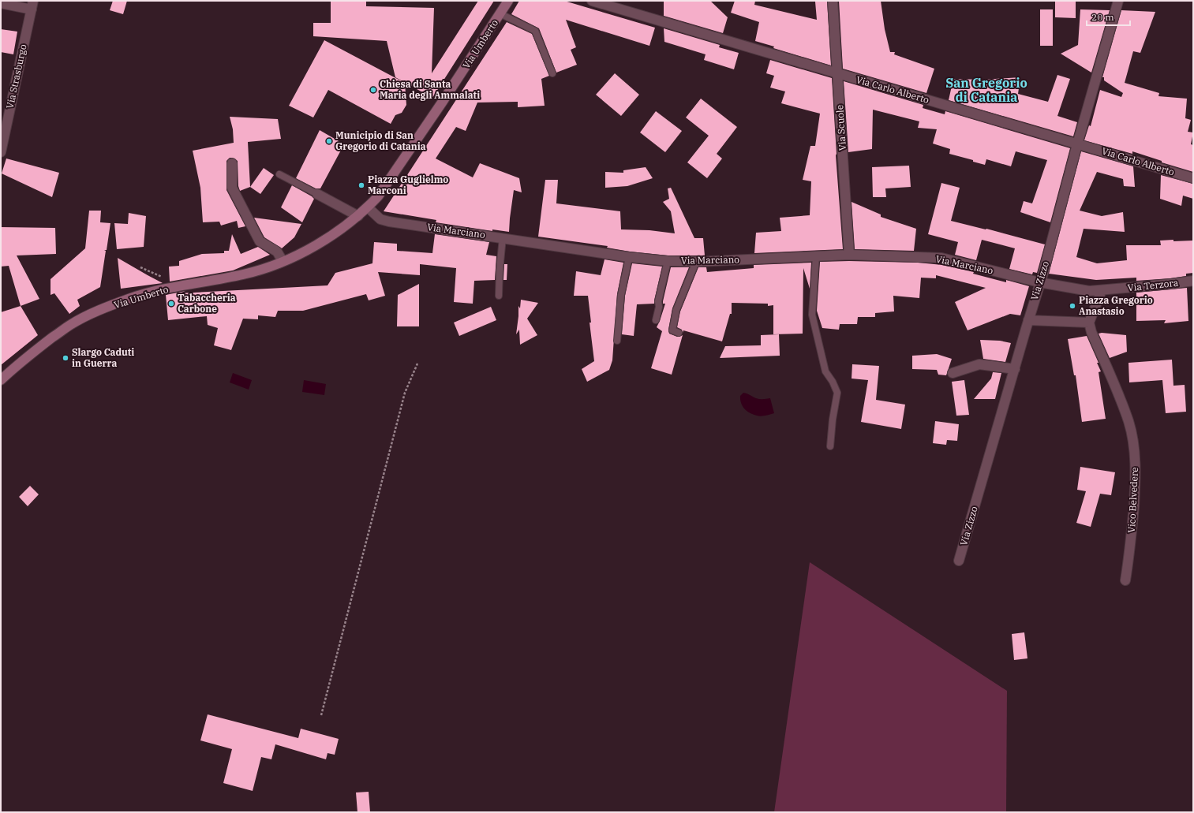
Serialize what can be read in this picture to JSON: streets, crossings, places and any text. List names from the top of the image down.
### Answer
{
  "streets": {
    "street": [
      "Via Umberto",
      "Via Strasburgo",
      "Via Carlo Alberto",
      "Via Scuole",
      "Via Marciano",
      "Via Zizzo",
      "Via Terzora",
      "Vico Belvedere"
    ]
  },
  "crossings": [
    ["Via Umberto", "Via Marciano"],
    ["Via Carlo Alberto", "Via Scuole"],
    ["Via Carlo Alberto", "Via Zizzo"],
    ["Via Scuole", "Via Marciano"],
    ["Via Marciano", "Via Zizzo"],
    ["Via Marciano", "Via Terzora"]
  ],
  "districts": ["San Gregorio di Catania"],
  "places": [
    "Chiesa di Santa Maria degli Ammalati",
    "Municipio di San Gregorio di Catania",
    "Piazza Guglielmo Marconi",
    "Tabaccheria Carbone",
    "Piazza Gregorio Anastasio",
    "Slargo Caduti in Guerra"
  ],
  "scale_bar": "20 m"
}
